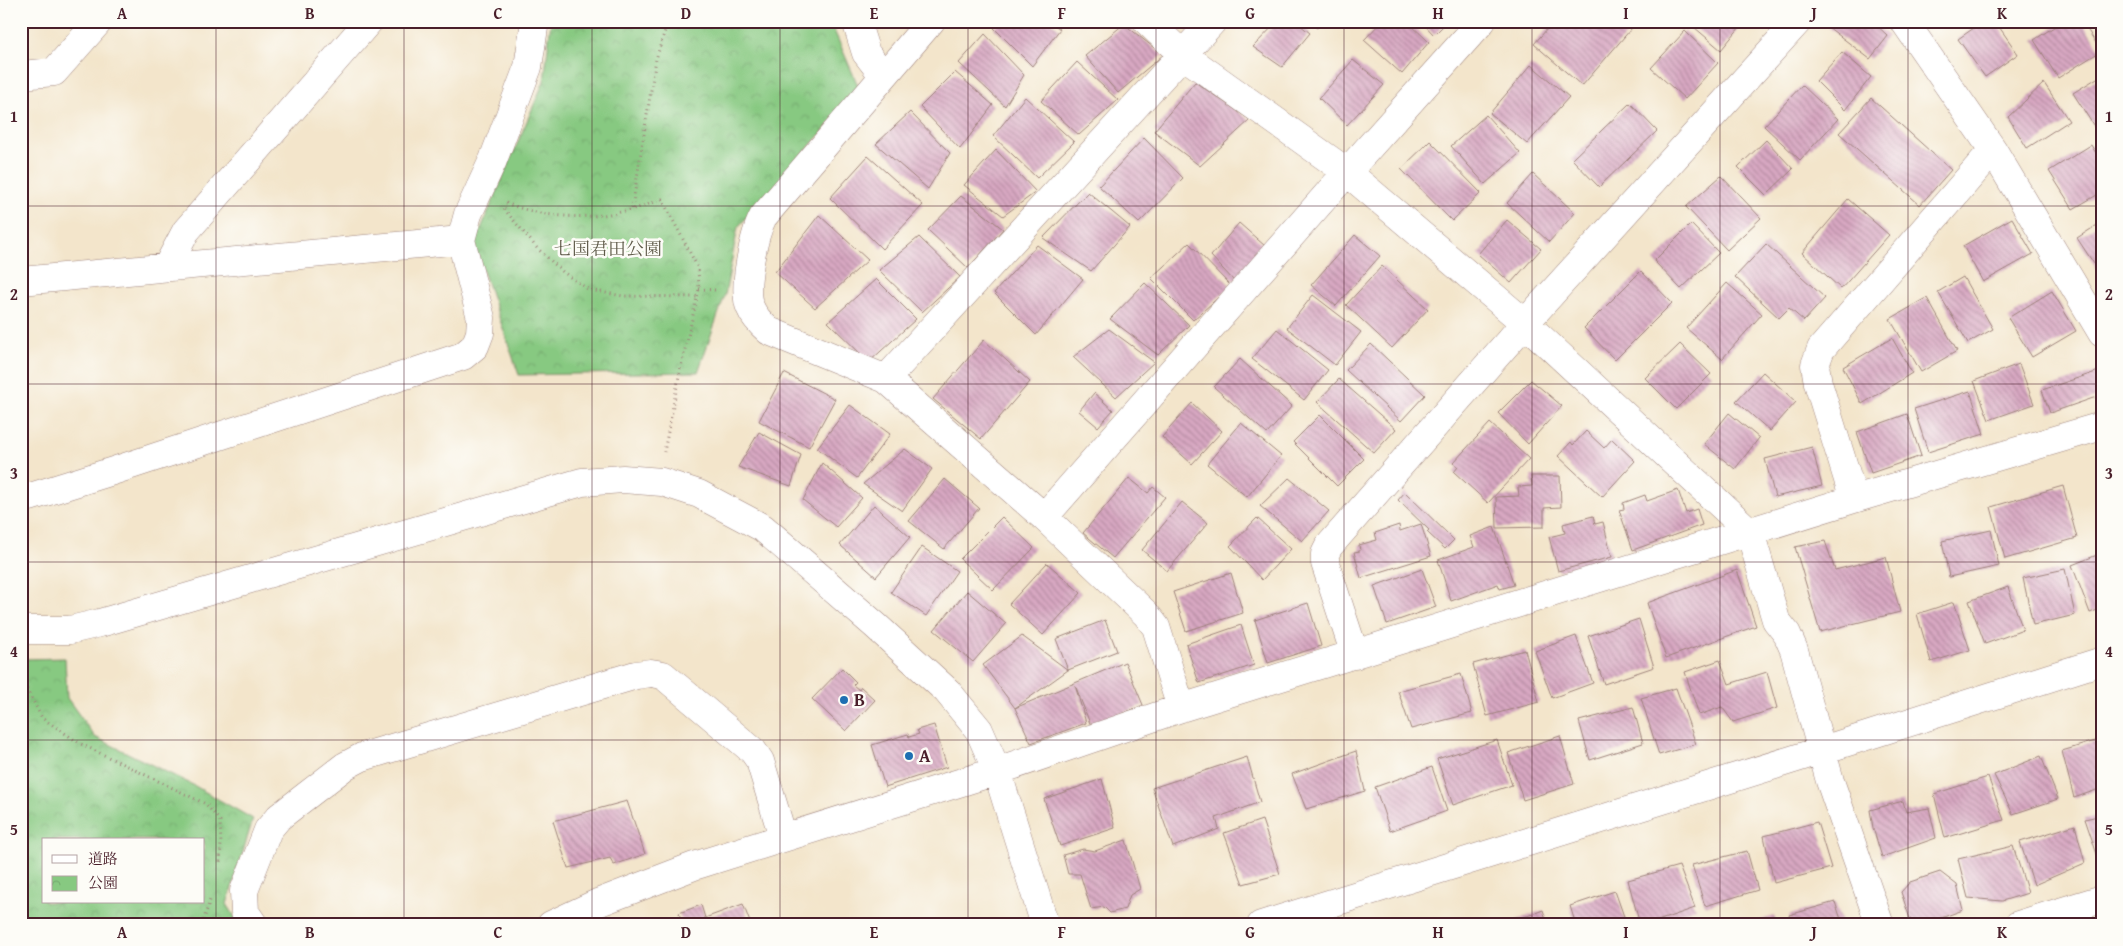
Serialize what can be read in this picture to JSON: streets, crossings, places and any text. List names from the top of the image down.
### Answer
{
  "parks": ["七国君田公園"],
  "places": ["B", "A"],
  "legend": ["道路", "公園"],
  "grid": {
    "columns": [
      "A",
      "B",
      "C",
      "D",
      "E",
      "F",
      "G",
      "H",
      "I",
      "J",
      "K"
    ],
    "rows": [
      "1",
      "2",
      "3",
      "4",
      "5"
    ]
  }
}
